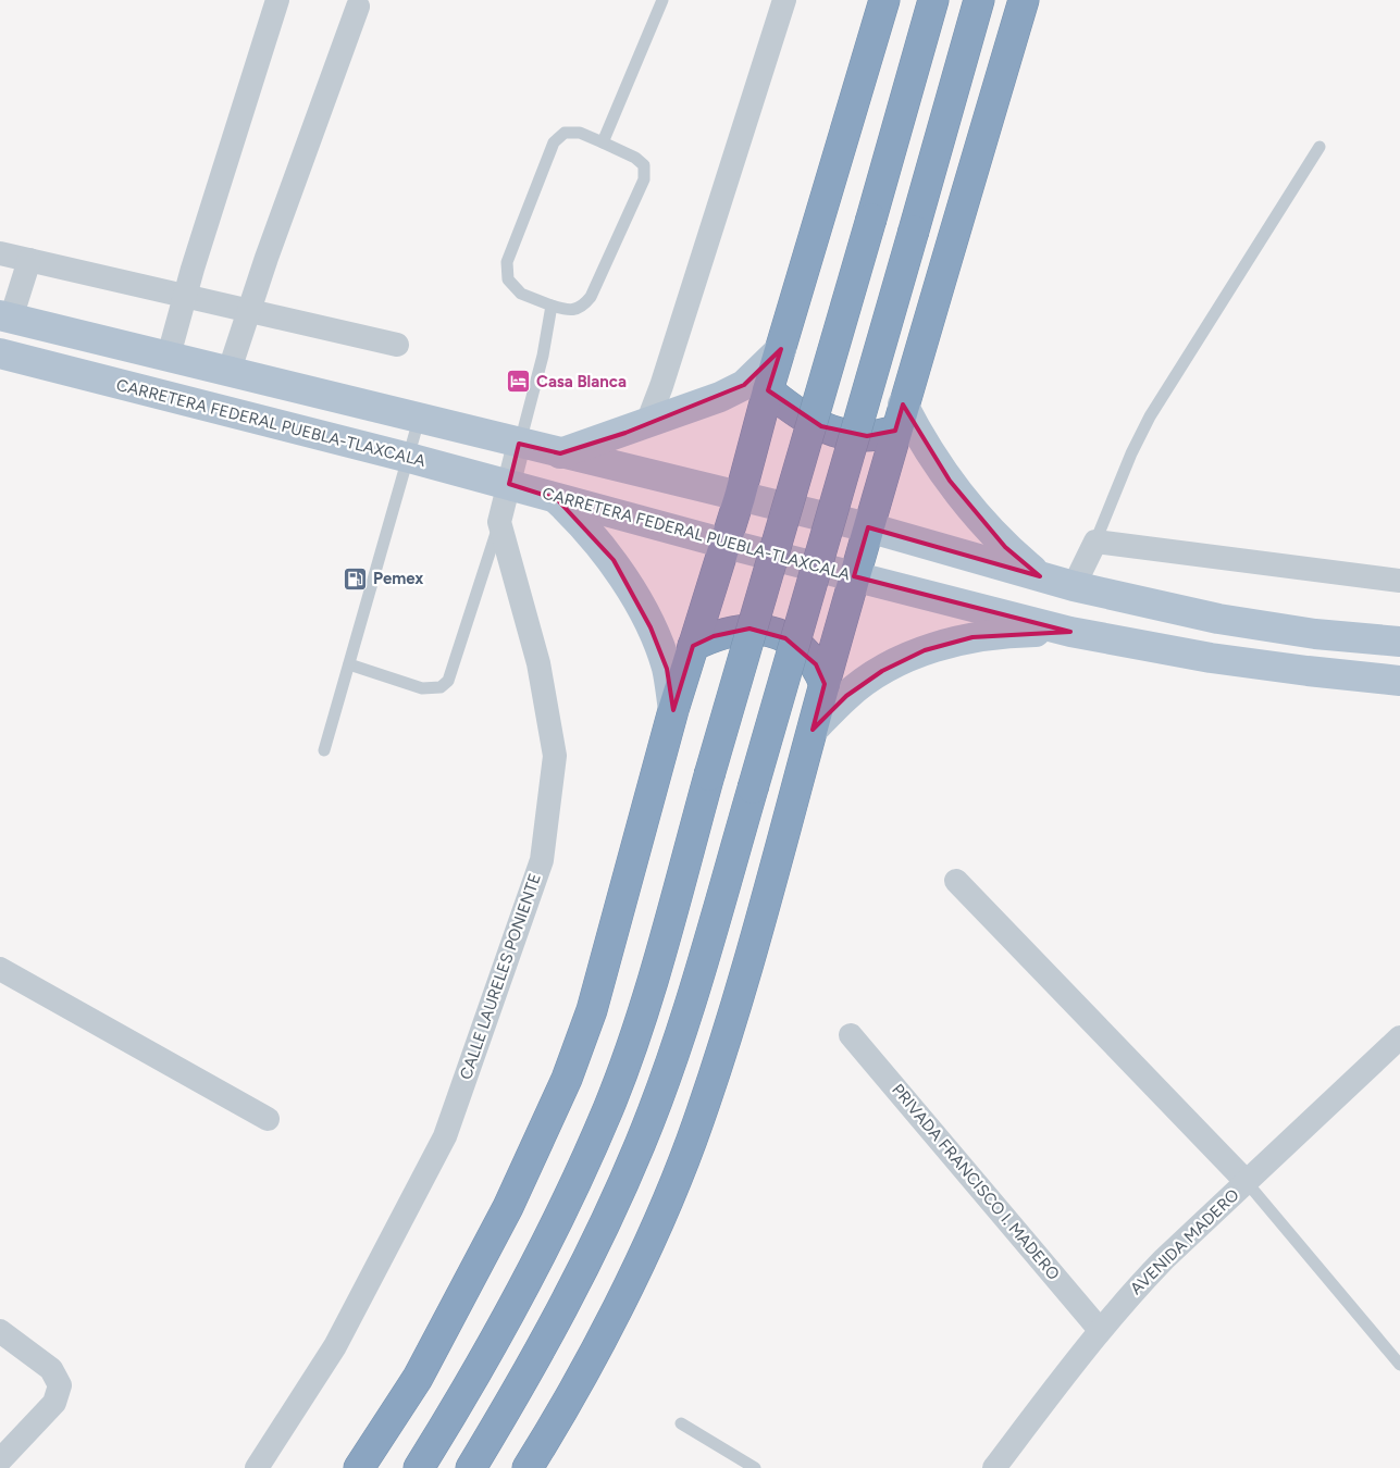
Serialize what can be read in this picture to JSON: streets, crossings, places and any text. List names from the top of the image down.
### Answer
{
  "streets": {
    "main road": ["CARRETERA FEDERAL PUEBLA-TLAXCALA"],
    "street": ["CALLE LAURELES PONIENTE", "PRIVADA FRANCISCO I. MADERO", "AVENIDA MADERO"]
  },
  "crossings": [
    ["PRIVADA FRANCISCO I. MADERO", "AVENIDA MADERO"]
  ],
  "places": {
    "hotel": ["Casa Blanca"],
    "fuel station": ["Pemex"]
  }
}
